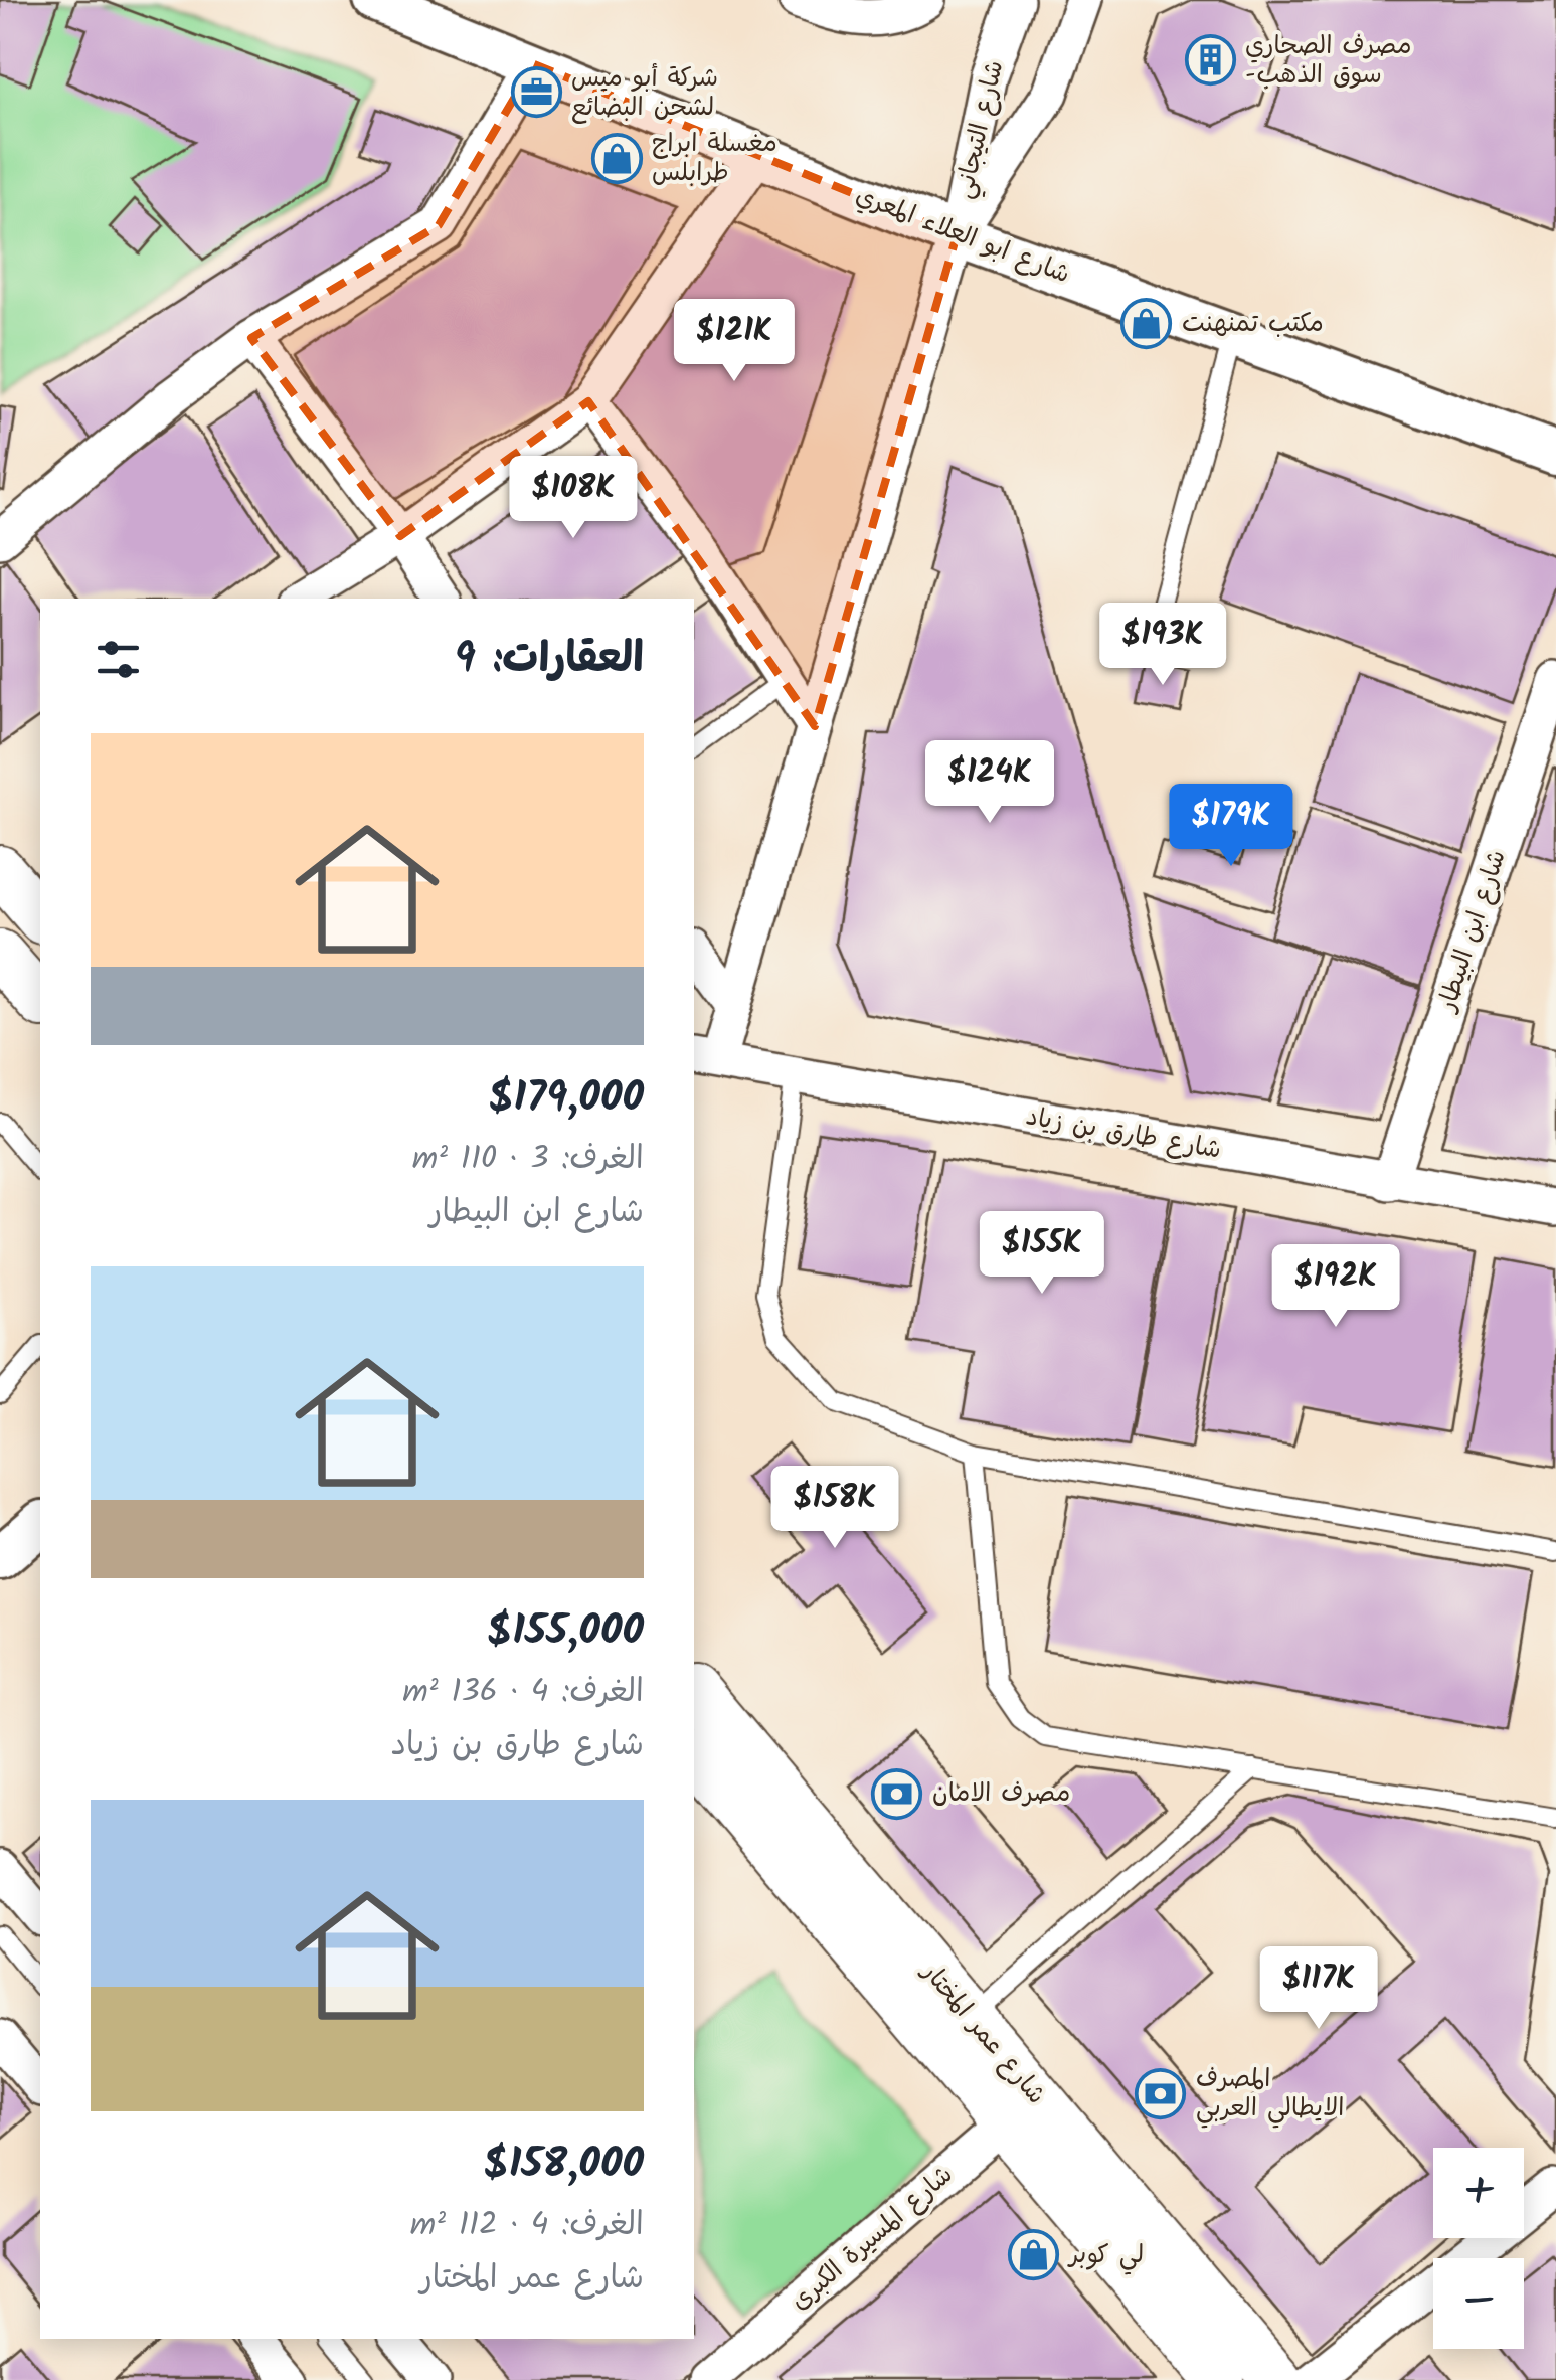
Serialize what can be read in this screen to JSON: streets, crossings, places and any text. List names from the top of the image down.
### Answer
{
  "streets": {
    "main road": ["شارع عمر المختار"],
    "street": [
      "شارع التيجاني",
      "شارع ابو العلاء المعري",
      "شارع ابن البيطار",
      "شارع طارق بن زياد",
      "شارع المسيرة الكبرى"
    ]
  },
  "crossings": [
    ["شارع التيجاني", "شارع ابو العلاء المعري"],
    ["شارع ابن البيطار", "شارع طارق بن زياد"],
    ["شارع عمر المختار", "شارع المسيرة الكبرى"]
  ],
  "places": {
    "building": ["مصرف الصحاري -سوق الذهب"],
    "office": ["شركة أبو ميس لشحن البضائع"],
    "shop": ["مغسلة ابراج طرابلس", "مكتب تمنهنت", "لي كوبر"],
    "bank": ["مصرف الامان", "المصرف الايطالي العربي"]
  },
  "page": {
    "price": [
      "$121K",
      "$108K",
      "$193K",
      "$124K",
      "$179K",
      "$155K",
      "$192K",
      "$158K",
      "$117K"
    ],
    "heading": "العقارات: 9",
    "list": [
      {
        "name": "$179,000",
        "note": "الغرف: 3 · 110 m² · شارع ابن البيطار"
      },
      {
        "name": "$155,000",
        "note": "الغرف: 4 · 136 m² · شارع طارق بن زياد"
      },
      {
        "name": "$158,000",
        "note": "الغرف: 4 · 112 m² · شارع عمر المختار"
      }
    ],
    "map_buttons": ["+", "−"]
  }
}
